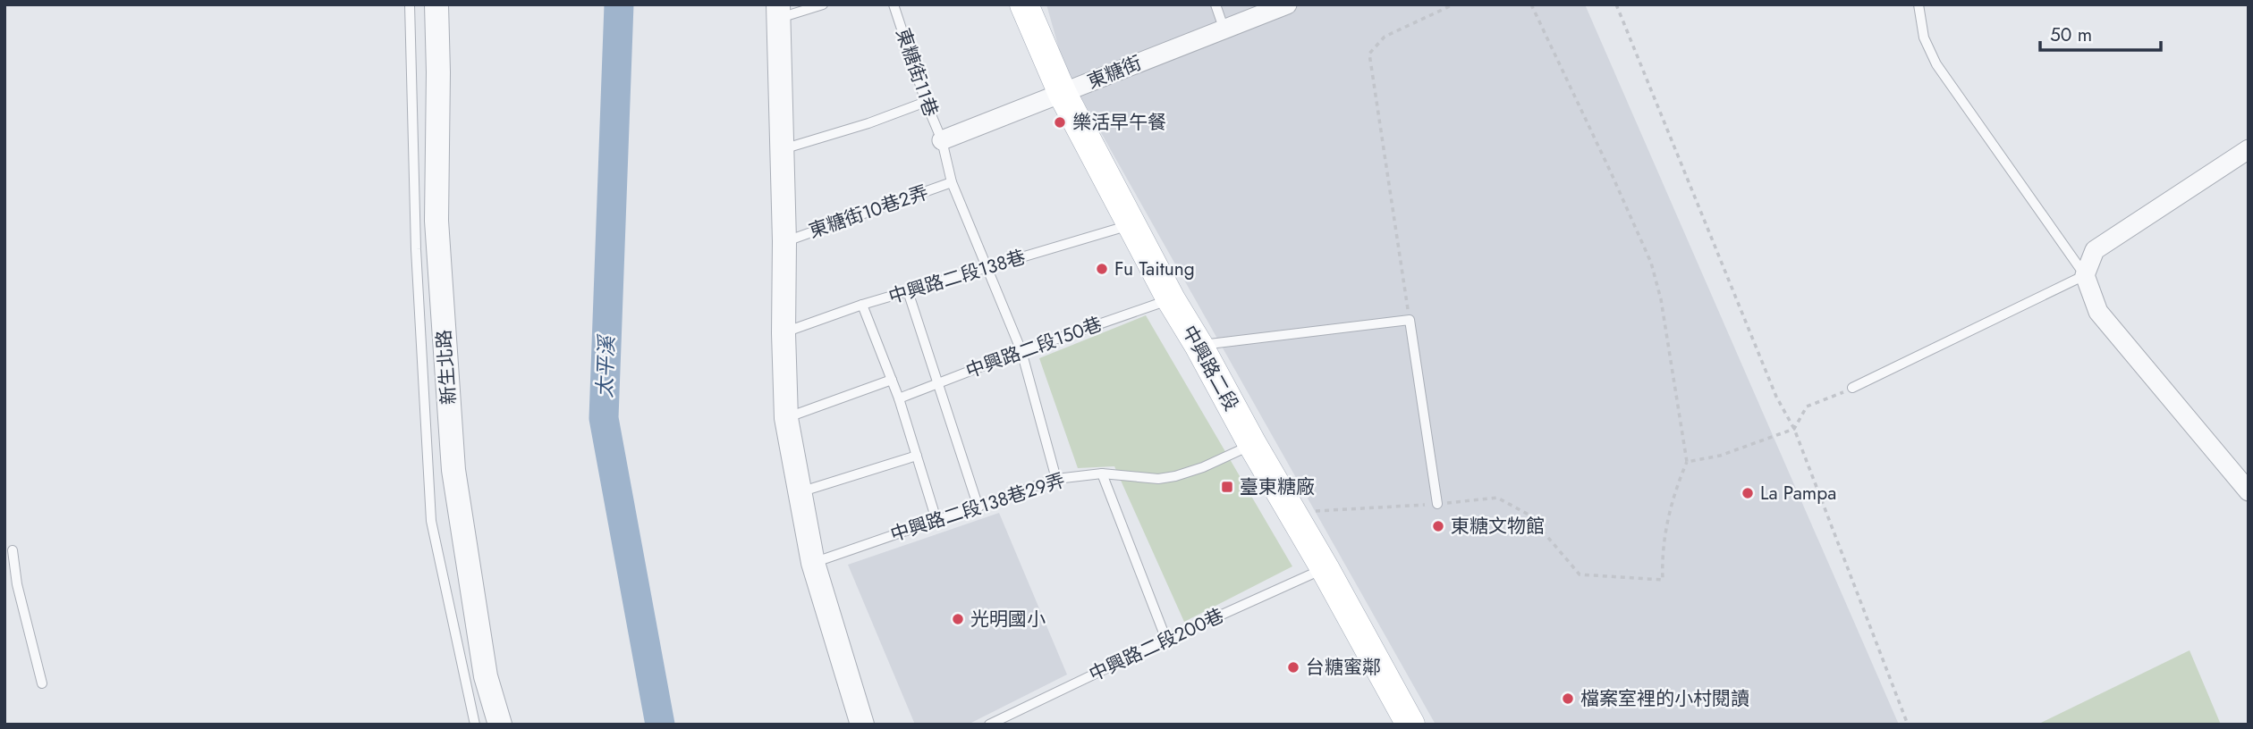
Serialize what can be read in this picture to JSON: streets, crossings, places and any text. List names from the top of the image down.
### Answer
{
  "streets": {
    "main road": ["中興路二段"],
    "street": ["東糖街", "新生北路"],
    "lane": [
      "東糖街11巷",
      "東糖街10巷2弄",
      "中興路二段138巷",
      "中興路二段150巷",
      "中興路二段138巷29弄",
      "中興路二段200巷"
    ]
  },
  "crossings": [
    ["東糖街11巷", "東糖街"],
    ["東糖街11巷", "東糖街10巷2弄"],
    ["東糖街11巷", "中興路二段138巷"],
    ["東糖街11巷", "中興路二段150巷"],
    ["東糖街11巷", "中興路二段138巷29弄"],
    ["東糖街", "中興路二段"],
    ["中興路二段138巷", "中興路二段"],
    ["中興路二段150巷", "中興路二段"],
    ["中興路二段", "中興路二段138巷29弄"],
    ["中興路二段", "中興路二段200巷"]
  ],
  "water": ["太平溪"],
  "places": {
    "other": [
      "樂活早午餐",
      "Fu Taitung",
      "La Pampa",
      "東糖文物館",
      "光明國小",
      "台糖蜜鄰",
      "檔案室裡的小村閱讀"
    ],
    "transit": ["臺東糖廠"]
  },
  "scale_bar": "50 m"
}
